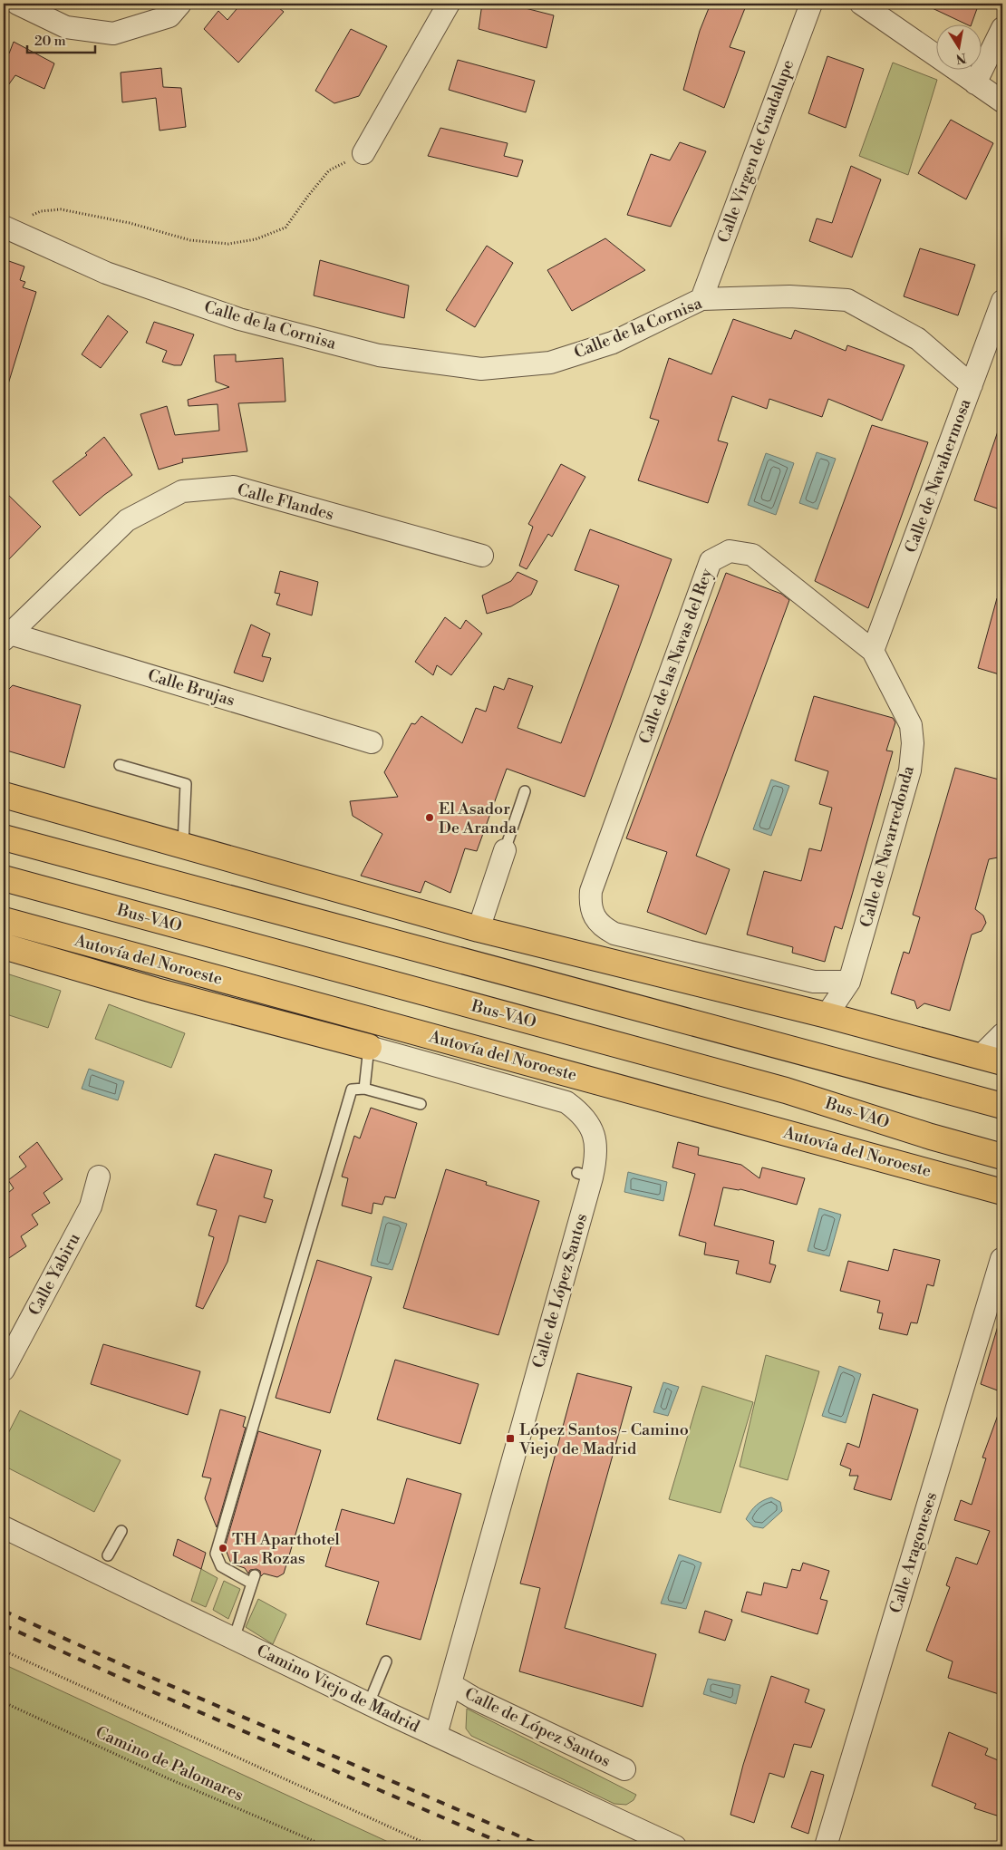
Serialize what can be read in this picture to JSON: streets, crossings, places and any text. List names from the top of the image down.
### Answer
{
  "streets": {
    "highway": ["Bus-VAO", "Autovía del Noroeste"],
    "street": [
      "Calle Virgen de Guadalupe",
      "Calle de la Cornisa",
      "Calle de Navahermosa",
      "Calle Flandes",
      "Calle de las Navas del Rey",
      "Calle Brujas",
      "Calle de Navarredonda",
      "Calle Yabiru",
      "Calle de López Santos",
      "Calle Aragoneses",
      "Camino Viejo de Madrid"
    ],
    "path": ["Camino de Palomares"]
  },
  "crossings": [
    ["Calle Virgen de Guadalupe", "Calle de la Cornisa"],
    ["Calle de la Cornisa", "Calle de Navahermosa"],
    ["Calle de Navahermosa", "Calle de las Navas del Rey"],
    ["Calle de Navahermosa", "Calle de Navarredonda"],
    ["Calle Flandes", "Calle Brujas"],
    ["Calle de las Navas del Rey", "Calle de Navarredonda"],
    ["Calle de López Santos", "Camino Viejo de Madrid"]
  ],
  "places": {
    "other": ["El Asador De Aranda", "TH Aparthotel Las Rozas"],
    "transit": ["López Santos - Camino Viejo de Madrid"]
  },
  "scale_bar": "20 m",
  "north": "bottom"
}
